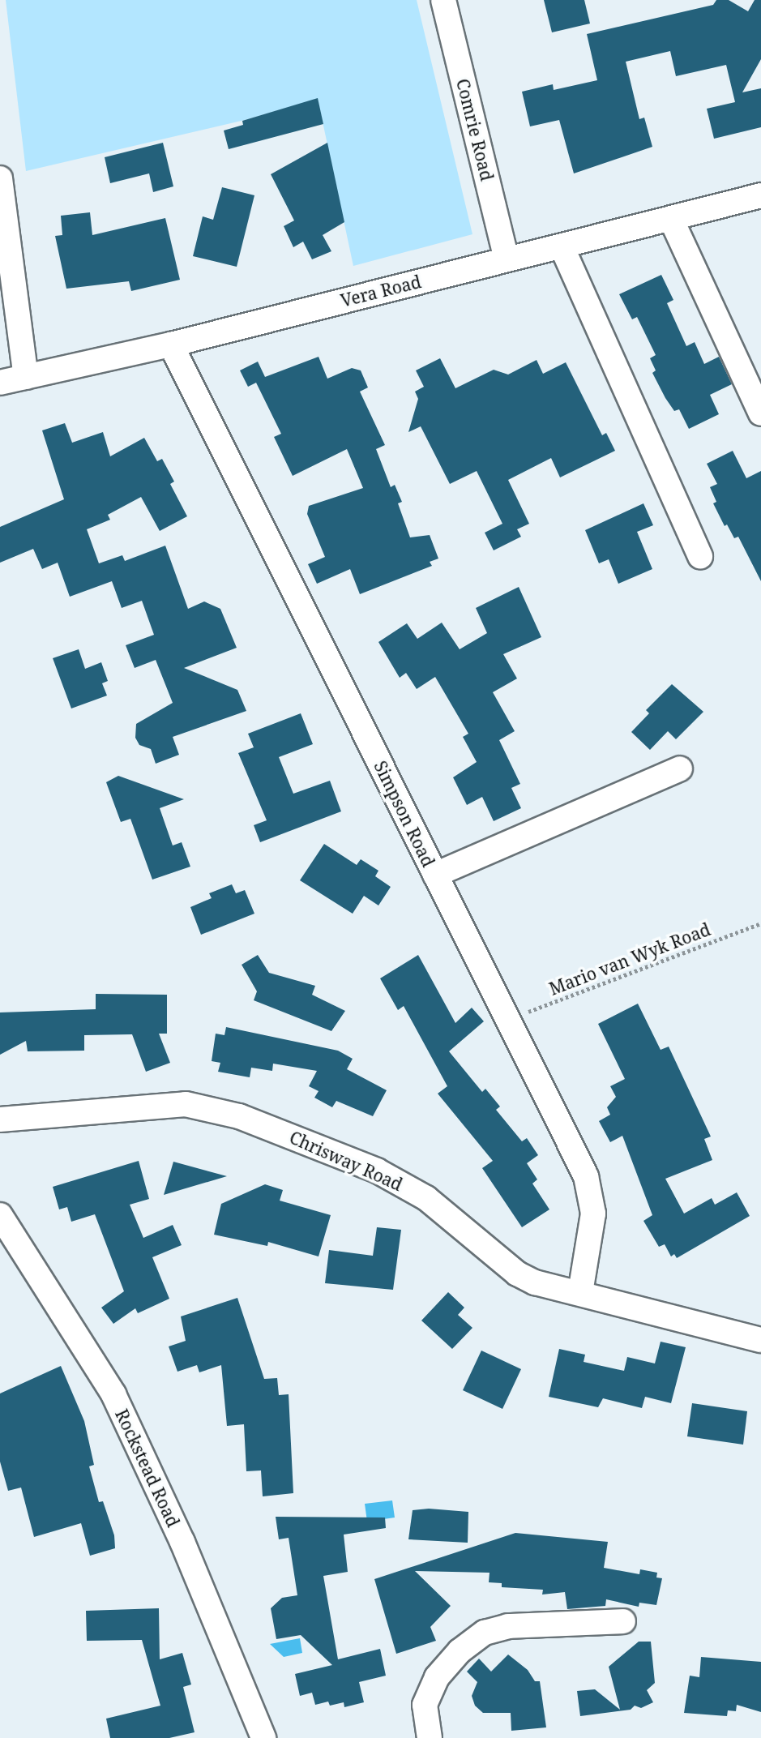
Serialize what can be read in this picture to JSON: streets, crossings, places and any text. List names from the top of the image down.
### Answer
{
  "streets": {
    "street": [
      "Comrie Road",
      "Vera Road",
      "Simpson Road",
      "Chrisway Road",
      "Rockstead Road"
    ],
    "path": ["Mario van Wyk Road"]
  },
  "crossings": [
    ["Comrie Road", "Vera Road"],
    ["Vera Road", "Simpson Road"],
    ["Simpson Road", "Mario van Wyk Road"],
    ["Simpson Road", "Chrisway Road"]
  ]
}
